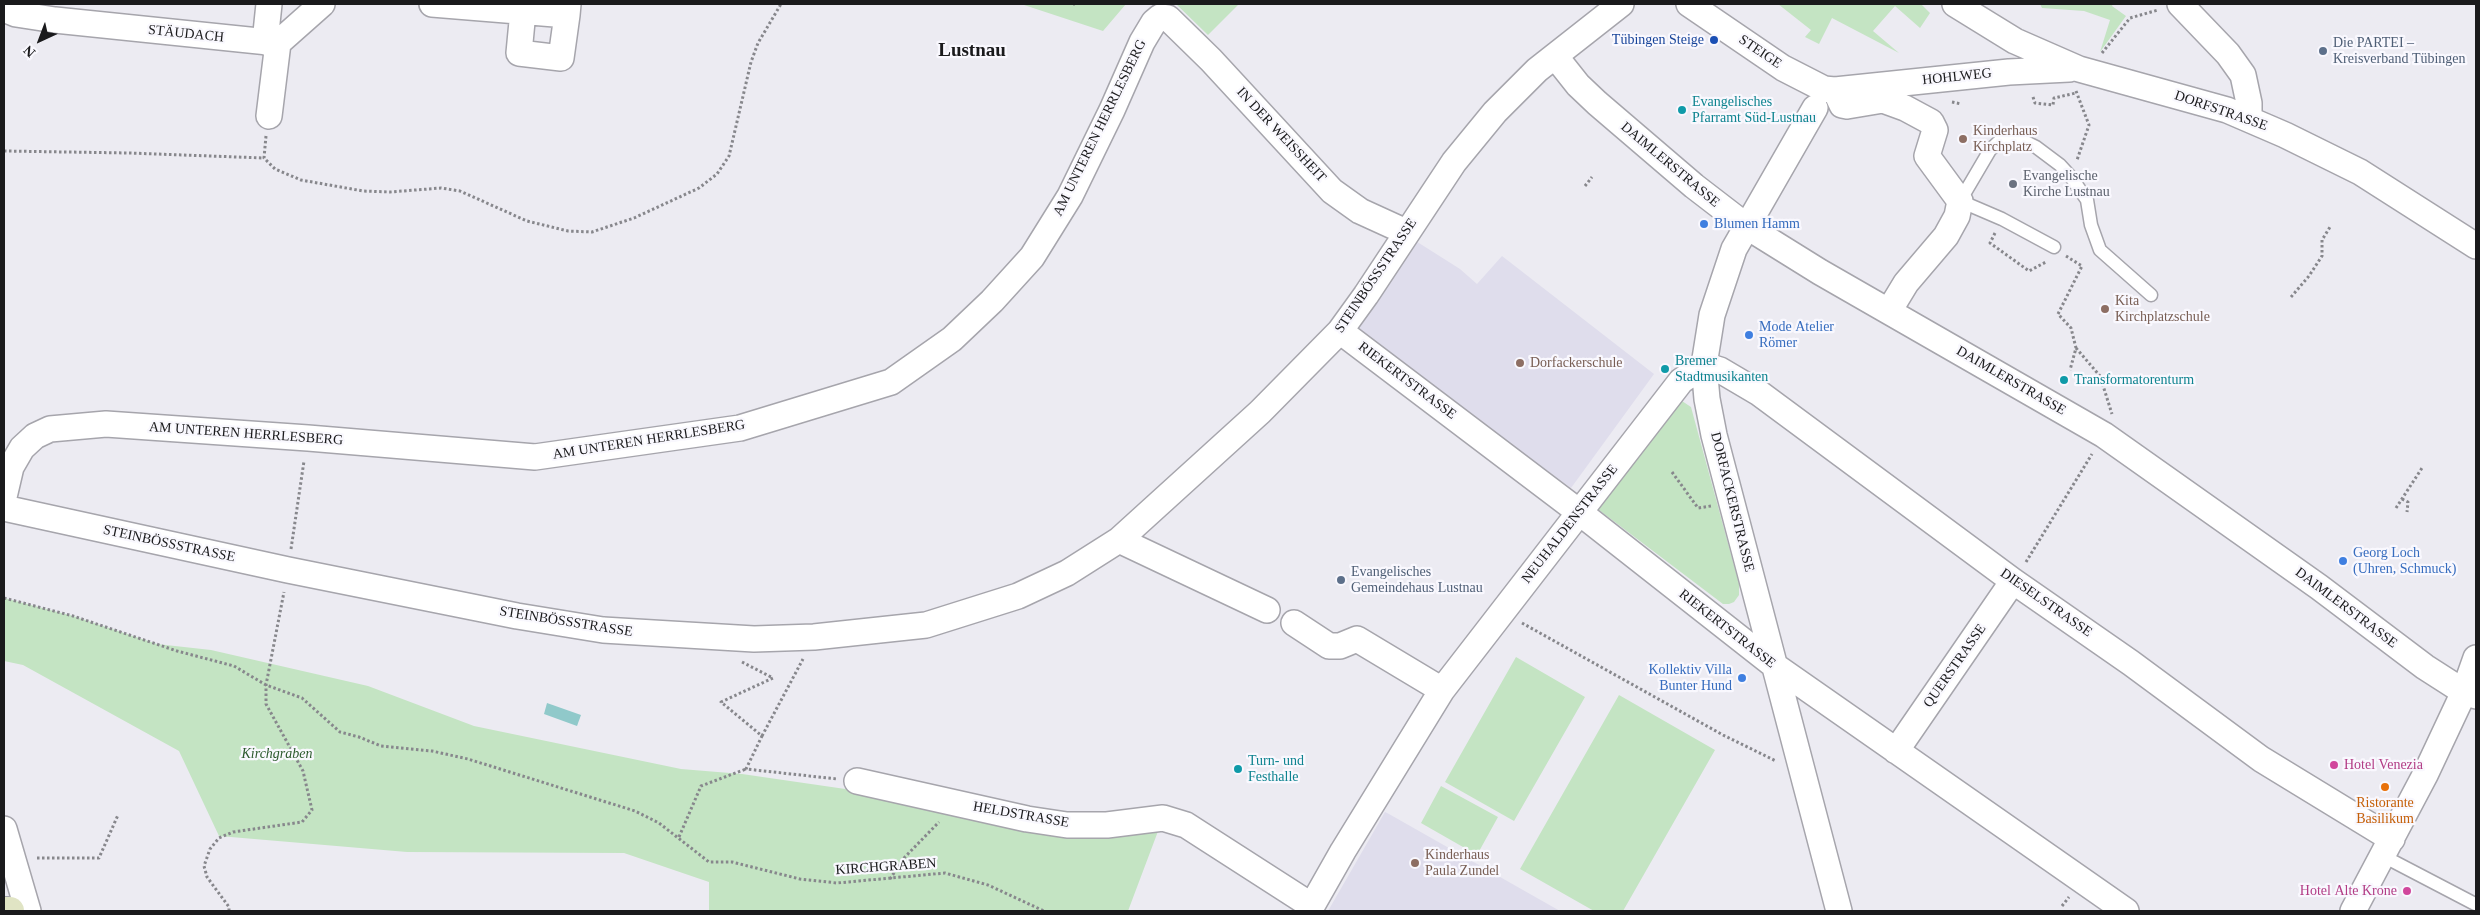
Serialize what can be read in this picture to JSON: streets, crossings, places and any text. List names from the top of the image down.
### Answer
{
  "streets": {
    "street": [
      "STÄUDACH",
      "STEIGE",
      "HOHLWEG",
      "DORFSTRASSE",
      "AM UNTEREN HERRLESBERG",
      "IN DER WEISSHEIT",
      "DAIMLERSTRASSE",
      "STEINBÖSSSTRASSE",
      "RIEKERTSTRASSE",
      "DORFACKERSTRASSE",
      "NEUHALDENSTRASSE",
      "DIESELSTRASSE",
      "QUERSTRASSE",
      "HELDSTRASSE"
    ],
    "path": ["KIRCHGRABEN"]
  },
  "crossings": [
    ["STEIGE", "HOHLWEG"],
    ["HOHLWEG", "DORFSTRASSE"],
    ["AM UNTEREN HERRLESBERG", "IN DER WEISSHEIT"],
    ["IN DER WEISSHEIT", "STEINBÖSSSTRASSE"],
    ["DAIMLERSTRASSE", "STEINBÖSSSTRASSE"],
    ["DAIMLERSTRASSE", "DORFACKERSTRASSE"],
    ["STEINBÖSSSTRASSE", "RIEKERTSTRASSE"],
    ["RIEKERTSTRASSE", "DORFACKERSTRASSE"],
    ["RIEKERTSTRASSE", "NEUHALDENSTRASSE"],
    ["RIEKERTSTRASSE", "QUERSTRASSE"],
    ["DORFACKERSTRASSE", "NEUHALDENSTRASSE"],
    ["DORFACKERSTRASSE", "DIESELSTRASSE"],
    ["NEUHALDENSTRASSE", "DIESELSTRASSE"],
    ["NEUHALDENSTRASSE", "HELDSTRASSE"],
    ["DIESELSTRASSE", "QUERSTRASSE"]
  ],
  "districts": ["Lustnau"],
  "parks": ["Kirchgraben"],
  "places": [
    "Tübingen Steige",
    "Die PARTEI – Kreisverband Tübingen",
    "Evangelisches Pfarramt Süd-Lustnau",
    "Kinderhaus Kirchplatz",
    "Evangelische Kirche Lustnau",
    "Blumen Hamm",
    "Kita Kirchplatzschule",
    "Mode Atelier Römer",
    "Dorfackerschule",
    "Bremer Stadtmusikanten",
    "Transformatorenturm",
    "Georg Loch (Uhren, Schmuck)",
    "Evangelisches Gemeindehaus Lustnau",
    "Kollektiv Villa Bunter Hund",
    "Hotel Venezia",
    "Turn- und Festhalle",
    "Ristorante Basilikum",
    "Kinderhaus Paula Zundel",
    "Hotel Alte Krone"
  ],
  "north": "bottom left"
}
